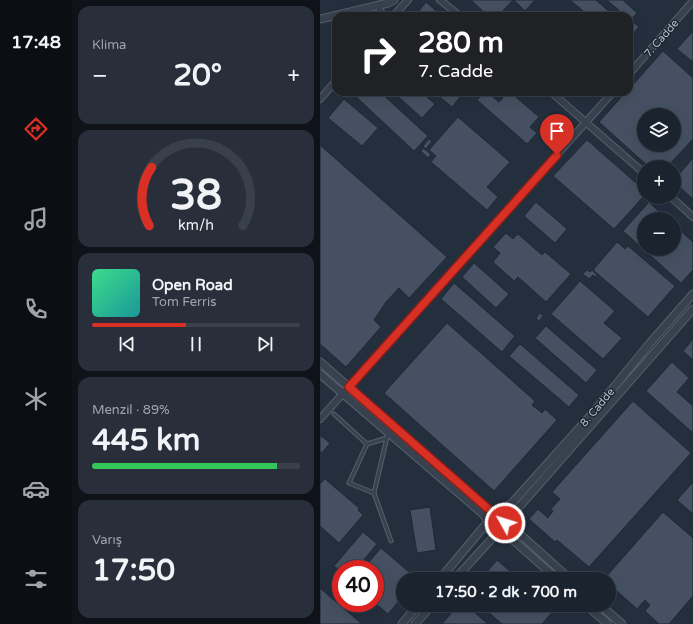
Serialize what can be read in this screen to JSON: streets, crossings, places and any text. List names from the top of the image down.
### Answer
{
  "streets": {
    "street": ["7. Cadde", "8. Cadde"]
  },
  "page": {
    "tabs": "17:48",
    "tile": [
      "Klima",
      ["Menzil · 89%", "445 km"],
      ["Varış", "17:50"]
    ],
    "turn": ["280 m", "7. Cadde"],
    "heat": ["−", "20°", "+"],
    "map_buttons": ["+", "−"],
    "song": ["Open Road", "Tom Ferris"],
    "limit": "40",
    "trip": "17:50 · 2 dk · 700 m",
    "gauge": ["38", "km/h"]
  }
}
